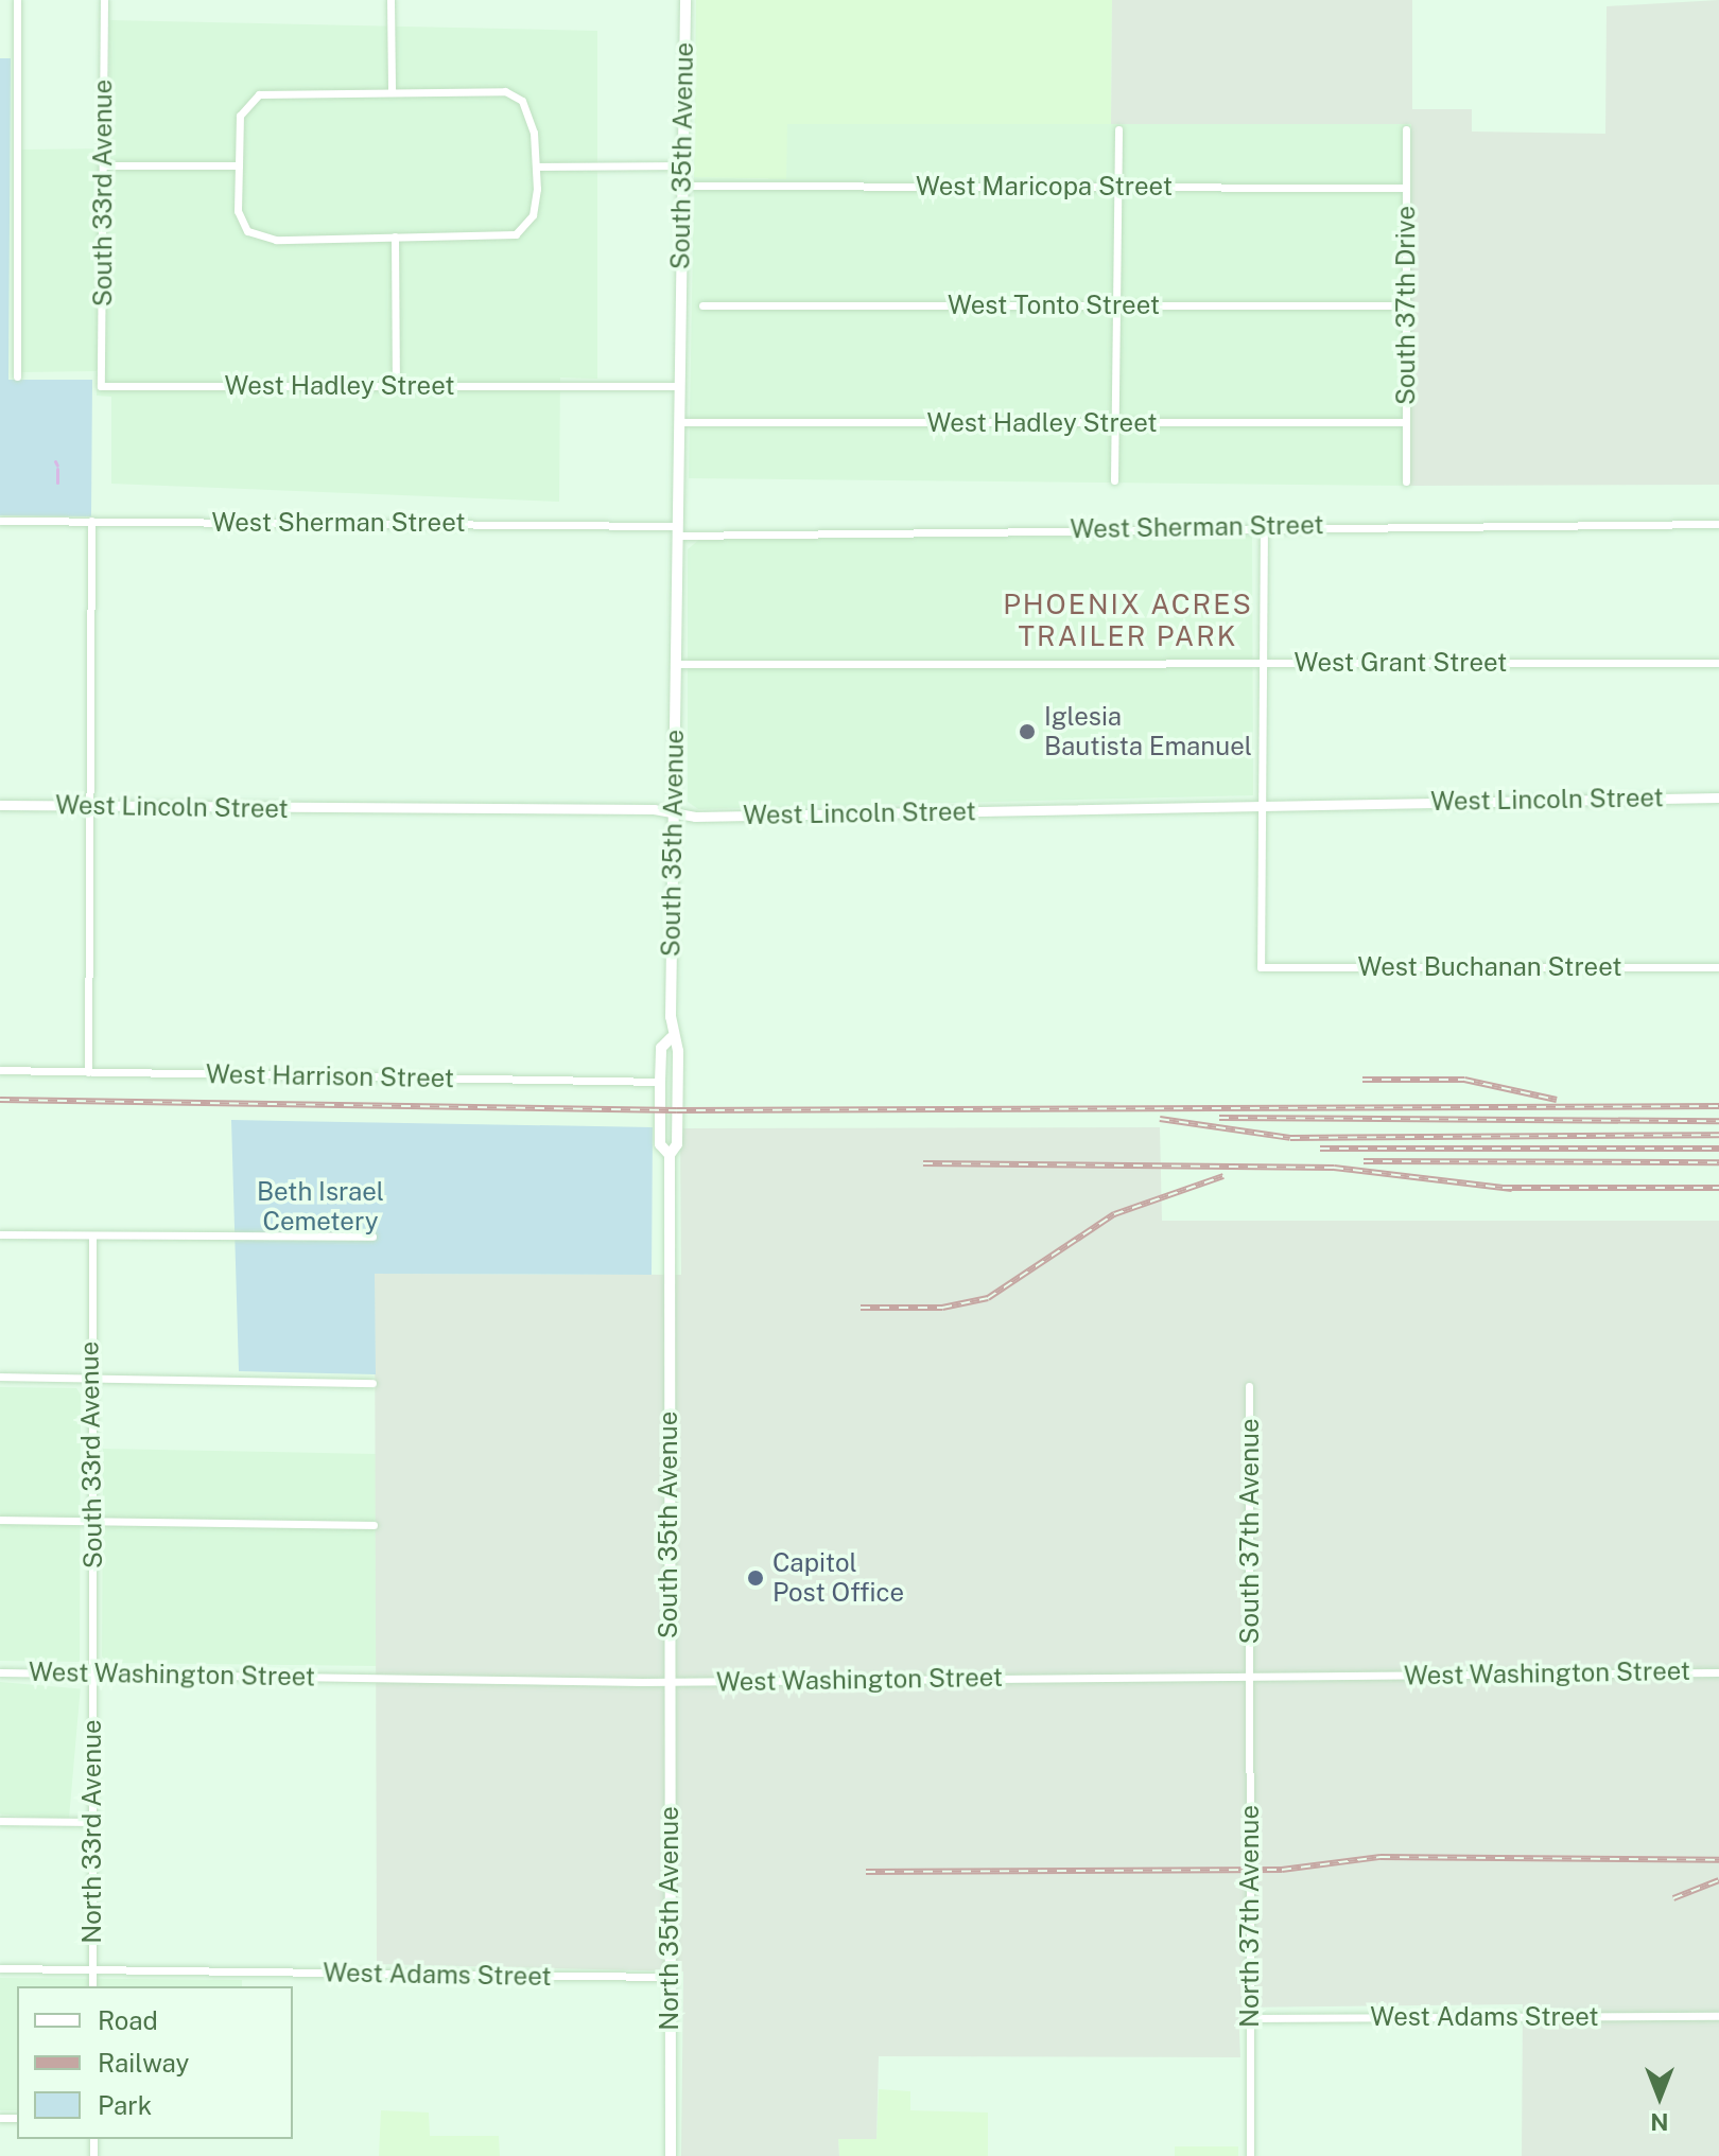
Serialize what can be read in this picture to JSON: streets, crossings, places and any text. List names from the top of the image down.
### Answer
{
  "streets": {
    "main road": ["South 35th Avenue", "North 35th Avenue"],
    "street": [
      "West Maricopa Street",
      "South 33rd Avenue",
      "West Tonto Street",
      "South 37th Drive",
      "West Hadley Street",
      "West Sherman Street",
      "West Grant Street",
      "West Lincoln Street",
      "West Buchanan Street",
      "West Harrison Street",
      "South 37th Avenue",
      "West Washington Street",
      "North 33rd Avenue",
      "North 37th Avenue",
      "West Adams Street"
    ]
  },
  "crossings": [
    ["South 35th Avenue", "West Maricopa Street"],
    ["South 35th Avenue", "West Hadley Street"],
    ["South 35th Avenue", "West Sherman Street"],
    ["South 35th Avenue", "West Grant Street"],
    ["South 35th Avenue", "West Lincoln Street"],
    ["South 35th Avenue", "West Washington Street"],
    ["South 35th Avenue", "North 35th Avenue"],
    ["West Maricopa Street", "South 37th Drive"],
    ["South 33rd Avenue", "West Hadley Street"],
    ["South 33rd Avenue", "West Washington Street"],
    ["South 33rd Avenue", "North 33rd Avenue"],
    ["West Tonto Street", "South 37th Drive"],
    ["South 37th Drive", "West Hadley Street"],
    ["West Lincoln Street", "West Buchanan Street"],
    ["South 37th Avenue", "West Washington Street"],
    ["South 37th Avenue", "North 37th Avenue"],
    ["West Washington Street", "North 33rd Avenue"],
    ["West Washington Street", "North 37th Avenue"],
    ["West Washington Street", "North 35th Avenue"],
    ["North 33rd Avenue", "West Adams Street"],
    ["North 37th Avenue", "West Adams Street"],
    ["North 35th Avenue", "West Adams Street"]
  ],
  "districts": ["PHOENIX ACRES TRAILER PARK"],
  "parks": ["Beth Israel Cemetery"],
  "places": ["Iglesia Bautista Emanuel", "Capitol Post Office"],
  "legend": ["Road", "Railway", "Park"],
  "north": "bottom"
}
